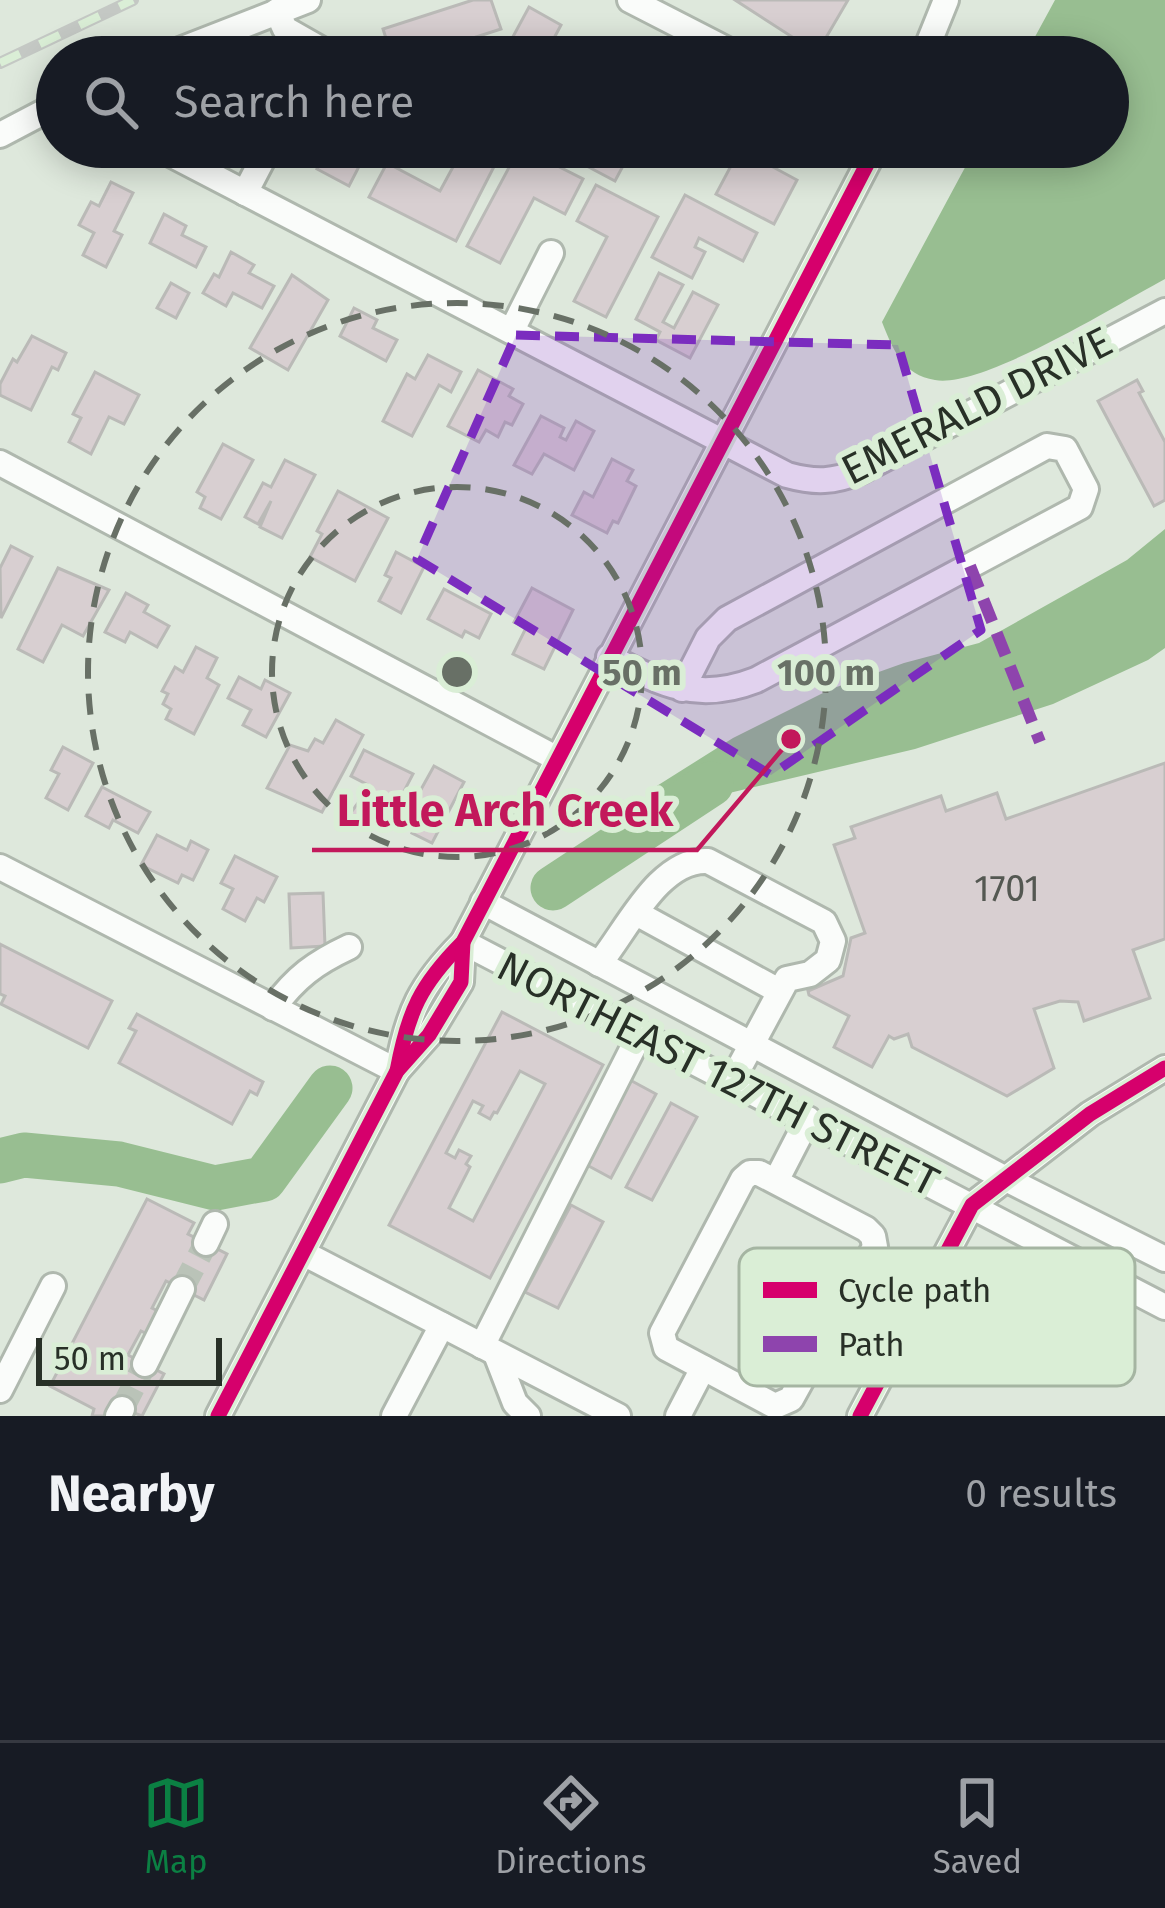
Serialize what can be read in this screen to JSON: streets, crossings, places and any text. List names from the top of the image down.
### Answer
{
  "streets": {
    "street": ["EMERALD DRIVE", "NORTHEAST 127TH STREET"]
  },
  "places": ["Little Arch Creek"],
  "house_numbers": ["1701"],
  "legend": ["Cycle path", "Path"],
  "scale_bar": "50 m",
  "page": {
    "search": "Search here",
    "scale": "50 m",
    "heading": ["Nearby", "0 results"],
    "nav": ["Map", "Directions", "Saved"]
  },
  "rings": ["50 m", "100 m"]
}
